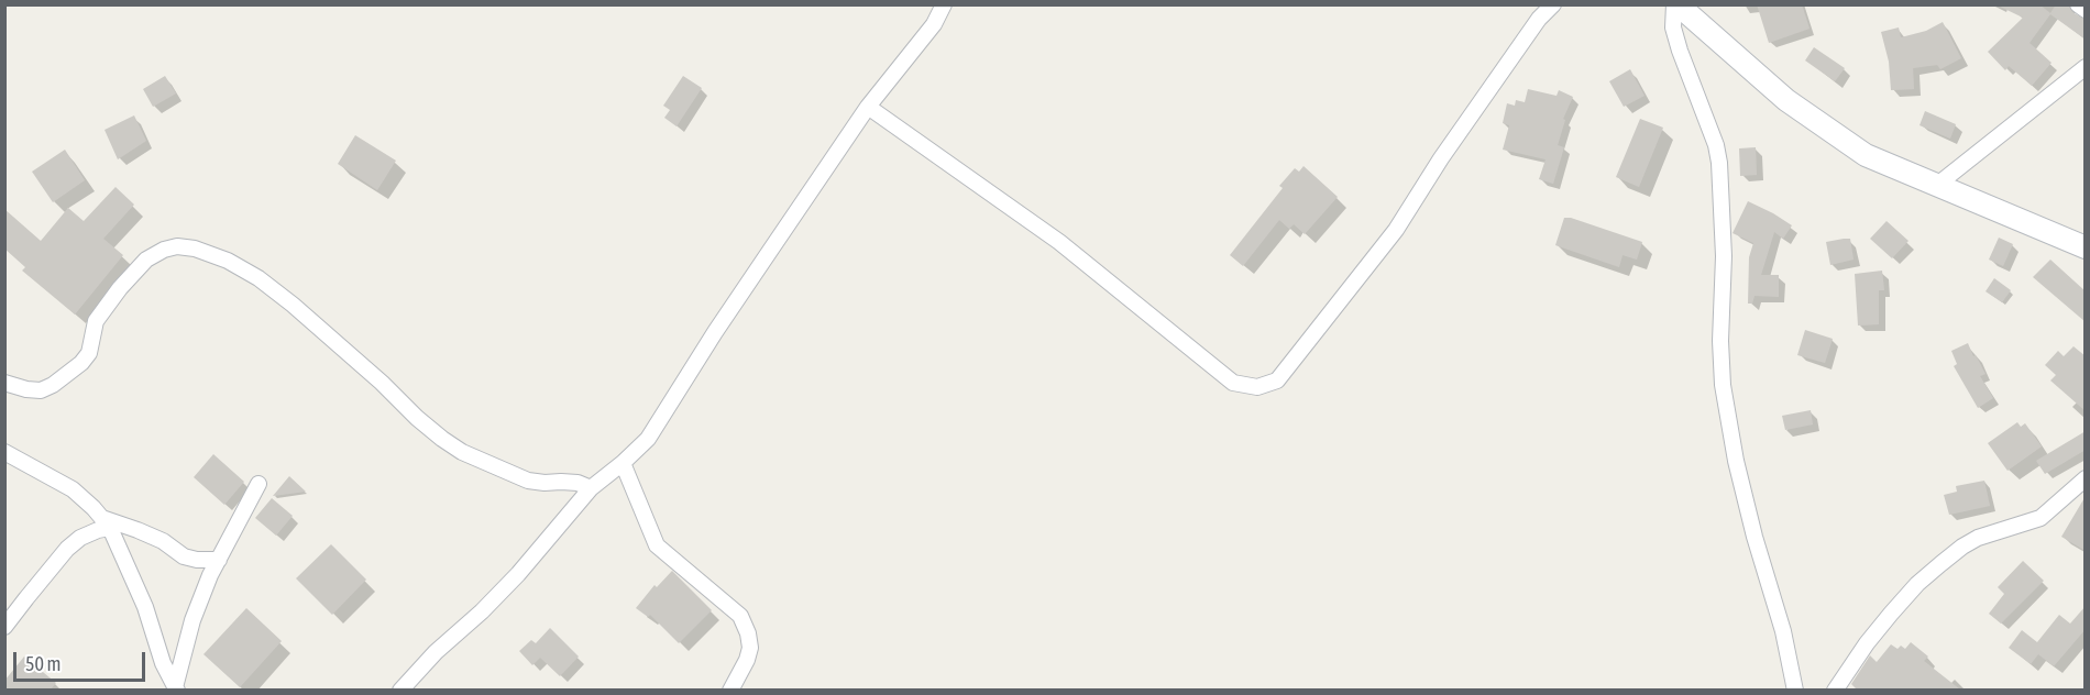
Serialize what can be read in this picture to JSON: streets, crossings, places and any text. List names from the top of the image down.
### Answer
{
  "scale_bar": "50 m"
}
